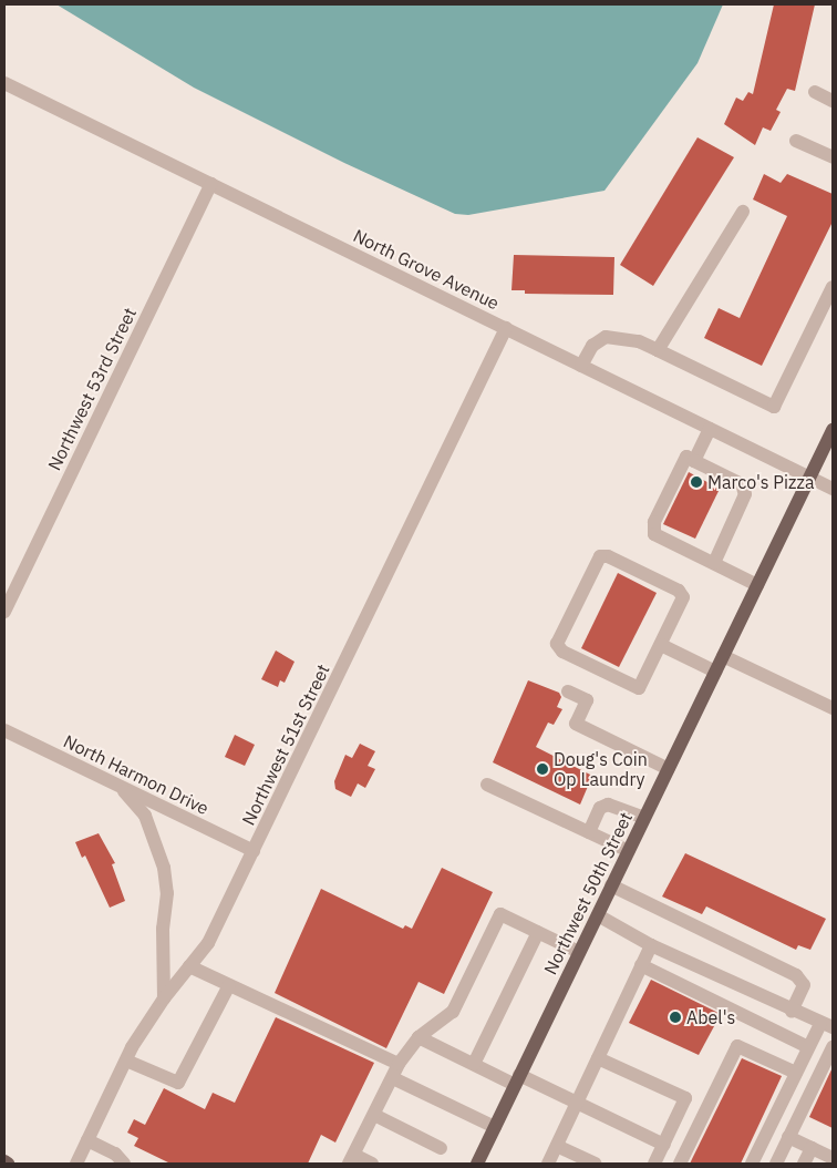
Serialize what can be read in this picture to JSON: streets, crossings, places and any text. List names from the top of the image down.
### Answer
{
  "streets": {
    "main road": ["Northwest 50th Street"],
    "street": [
      "North Grove Avenue",
      "Northwest 53rd Street",
      "Northwest 51st Street",
      "North Harmon Drive"
    ]
  },
  "crossings": [
    ["North Grove Avenue", "Northwest 53rd Street"],
    ["North Grove Avenue", "Northwest 51st Street"],
    ["North Grove Avenue", "Northwest 50th Street"],
    ["Northwest 51st Street", "North Harmon Drive"]
  ],
  "places": ["Marco's Pizza", "Doug's Coin Op Laundry", "Abel's"]
}
